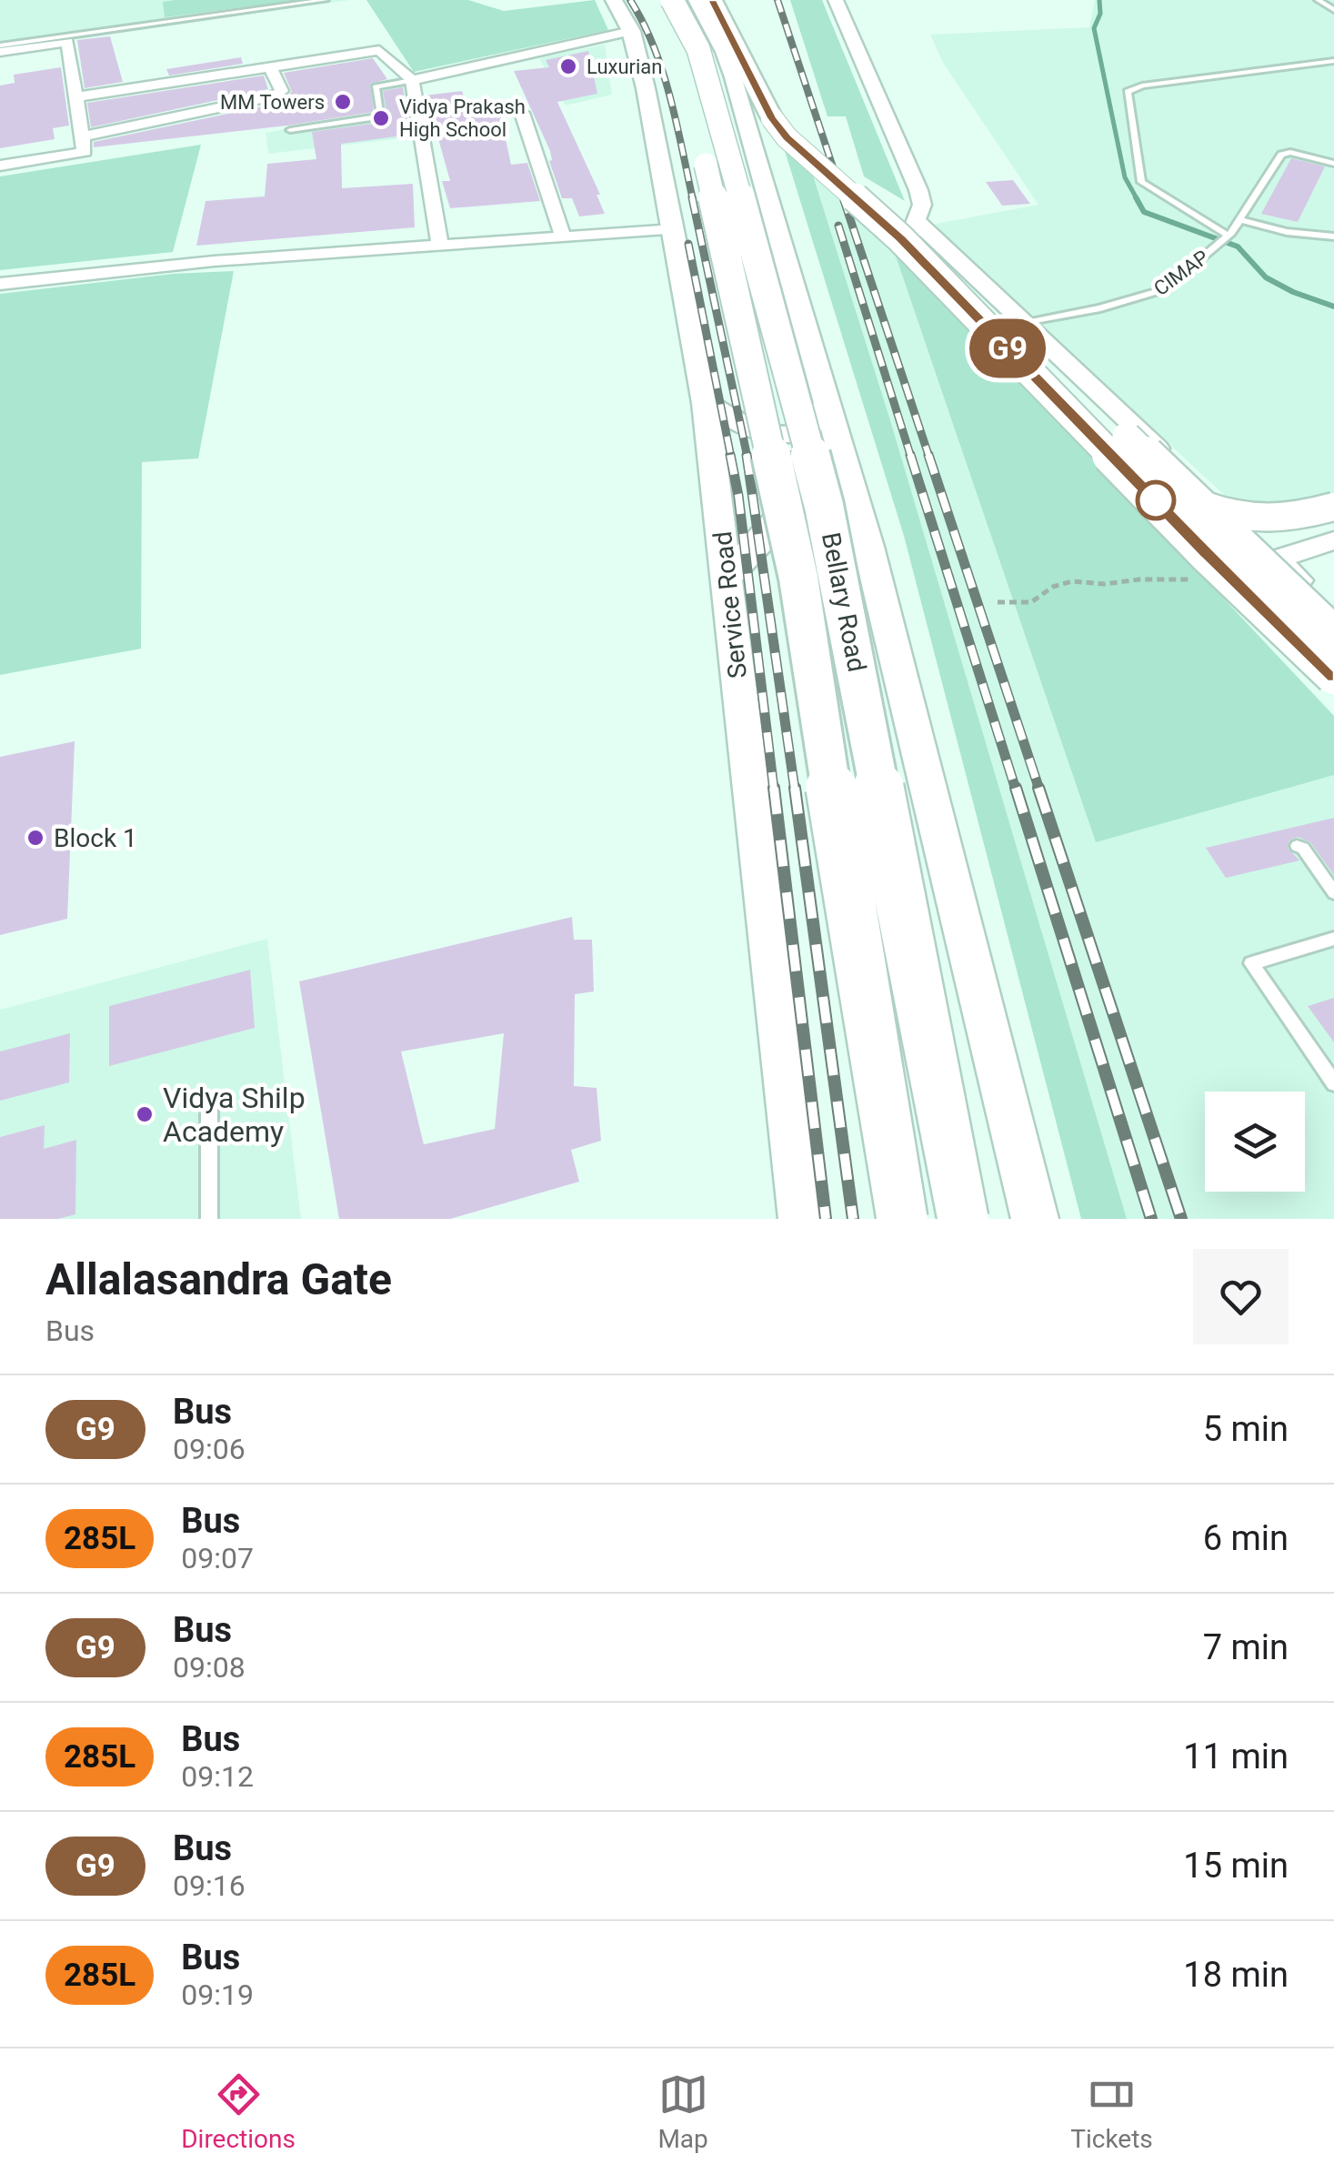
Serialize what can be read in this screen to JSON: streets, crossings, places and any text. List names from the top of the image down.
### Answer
{
  "streets": {
    "highway": ["Bellary Road"],
    "main road": ["Service Road"],
    "lane": ["CIMAP"]
  },
  "crossings": [
    ["Bellary Road", "Service Road"]
  ],
  "places": [
    "Luxurian",
    "MM Towers",
    "Vidya Prakash High School",
    "Block 1",
    "Vidya Shilp Academy"
  ],
  "lines": ["bus line G9"],
  "page": {
    "on_map": "G9",
    "heading": ["Allalasandra Gate", "Bus"],
    "list": [
      {
        "mark": "G9",
        "name": "Bus",
        "note": "09:06",
        "value": "5 min"
      },
      {
        "mark": "285L",
        "name": "Bus",
        "note": "09:07",
        "value": "6 min"
      },
      {
        "mark": "G9",
        "name": "Bus",
        "note": "09:08",
        "value": "7 min"
      },
      {
        "mark": "285L",
        "name": "Bus",
        "note": "09:12",
        "value": "11 min"
      },
      {
        "mark": "G9",
        "name": "Bus",
        "note": "09:16",
        "value": "15 min"
      },
      {
        "mark": "285L",
        "name": "Bus",
        "note": "09:19",
        "value": "18 min"
      }
    ],
    "tabs": ["Directions", "Map", "Tickets"]
  }
}
